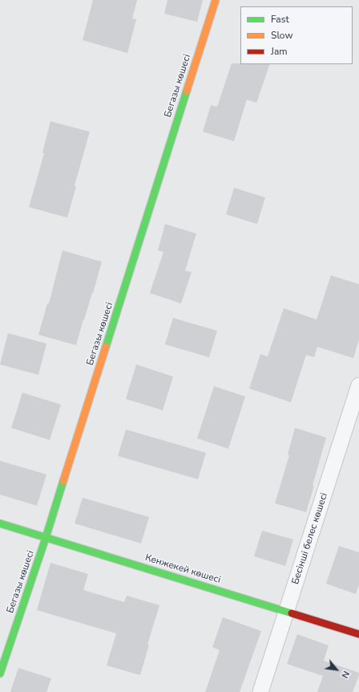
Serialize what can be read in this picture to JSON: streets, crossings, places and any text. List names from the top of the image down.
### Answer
{
  "streets": {
    "street": ["Бегазы көшесі", "Бесінші белес көшесі", "Кенжекей көшесі"]
  },
  "crossings": [
    ["Бегазы көшесі", "Кенжекей көшесі"],
    ["Бесінші белес көшесі", "Кенжекей көшесі"]
  ],
  "legend": ["Fast", "Slow", "Jam"],
  "north": "bottom right"
}
